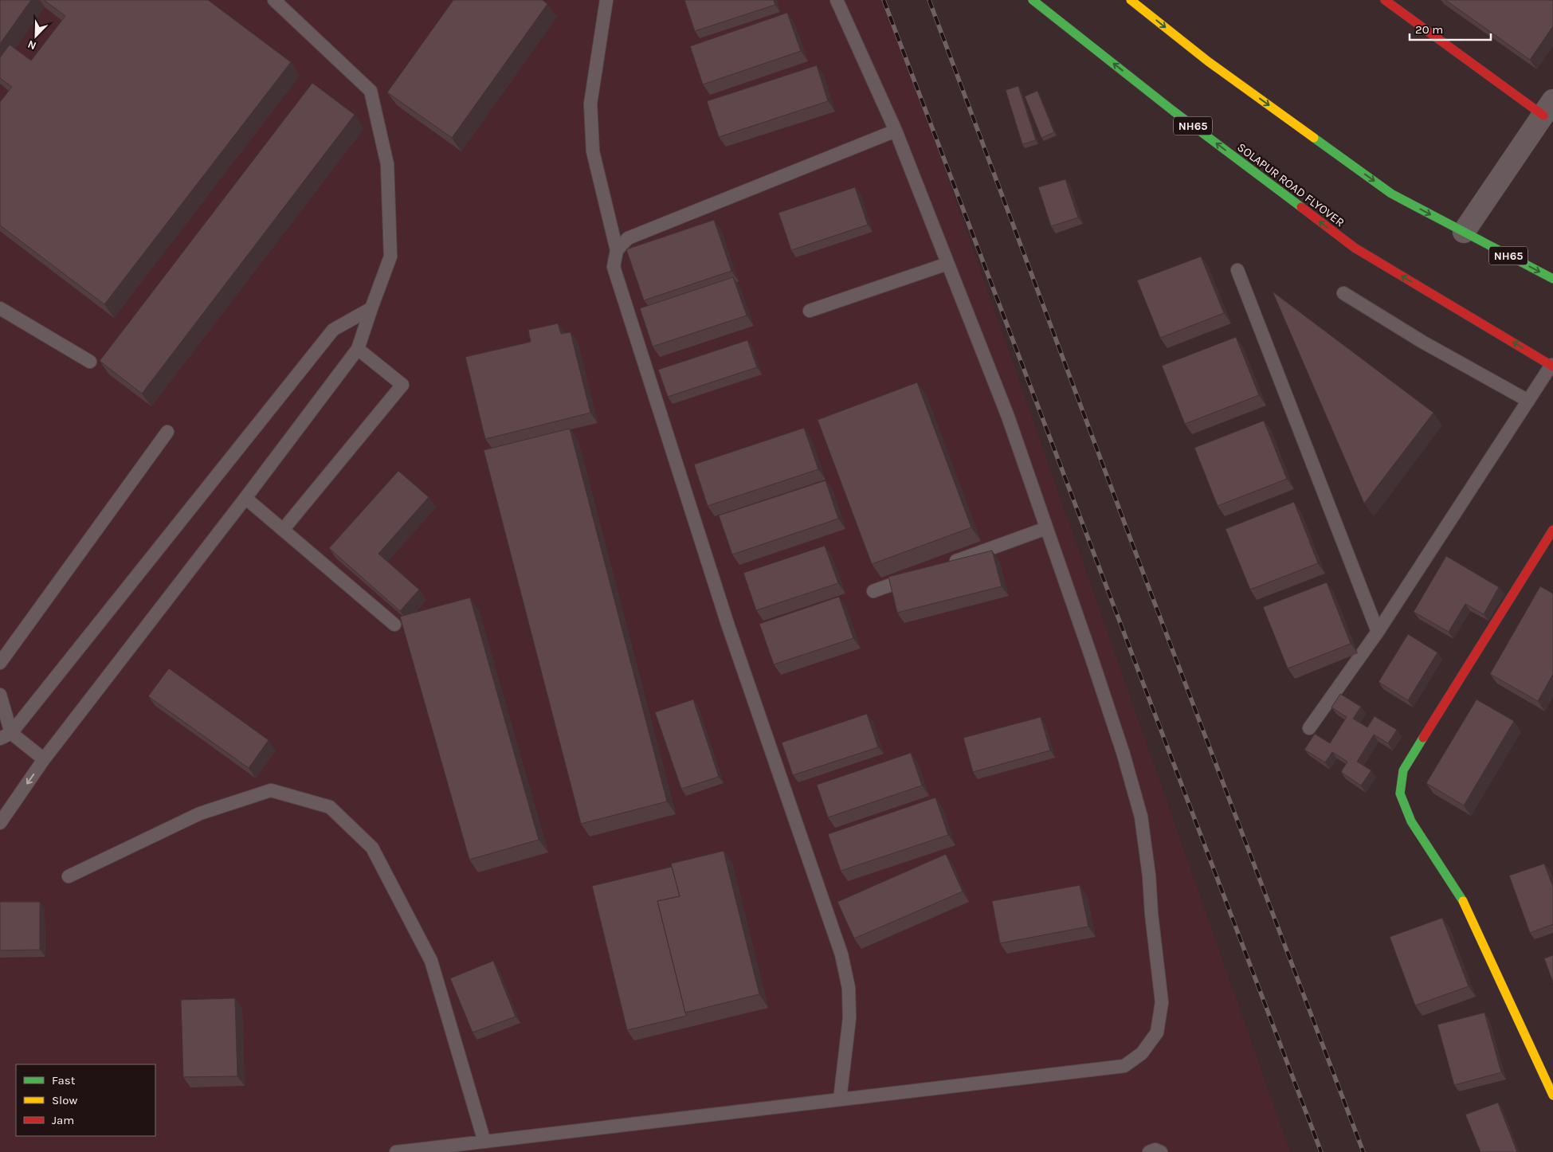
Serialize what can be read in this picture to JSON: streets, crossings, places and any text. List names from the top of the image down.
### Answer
{
  "streets": {
    "main road": ["NH65", "SOLAPUR ROAD FLYOVER"]
  },
  "legend": ["Fast", "Slow", "Jam"],
  "scale_bar": "20 m",
  "north": "bottom left"
}
